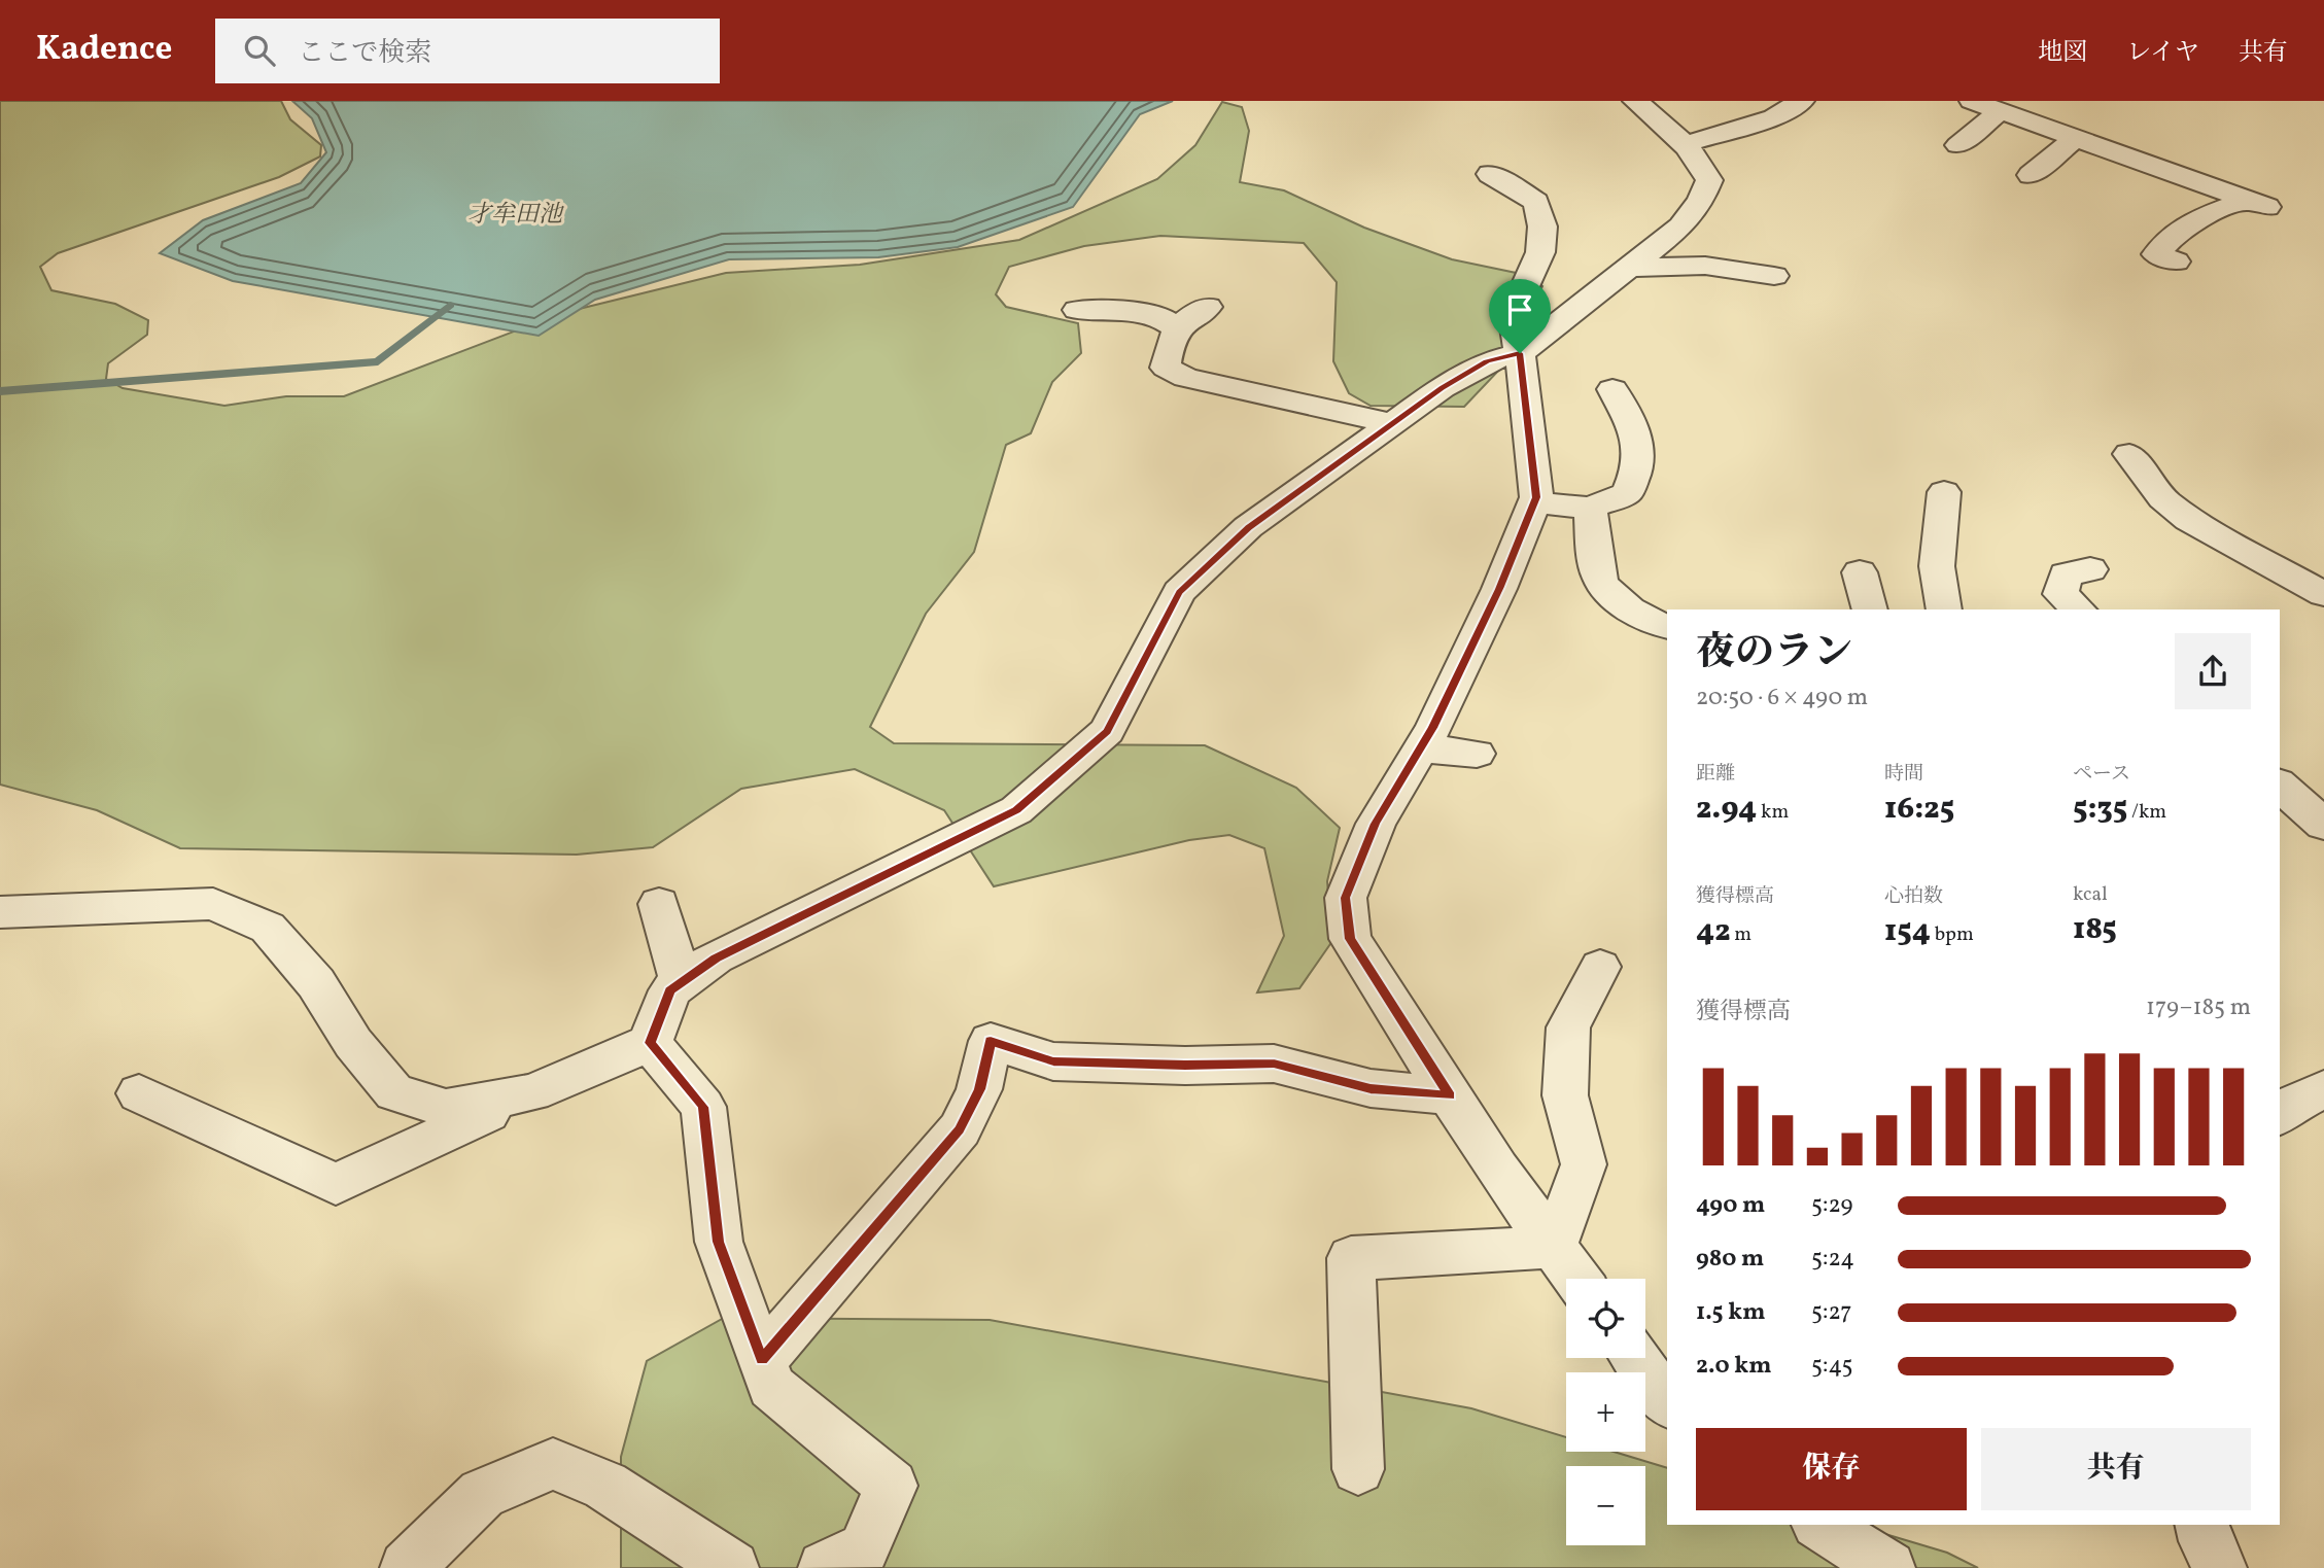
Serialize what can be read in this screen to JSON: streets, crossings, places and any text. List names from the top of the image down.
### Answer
{
  "water": ["才牟田池"],
  "page": {
    "header": "Kadence",
    "search": "ここで検索",
    "nav": ["地図", "レイヤ", "共有"],
    "heading": ["夜のラン", "20:50 · 6 × 490 m"],
    "stats": [
      ["距離", "2.94 km"],
      ["時間", "16:25"],
      ["ペース", "5:35 /km"],
      ["獲得標高", "42 m"],
      ["心拍数", "154 bpm"],
      ["kcal", "185"]
    ],
    "chart": ["獲得標高", "179–185 m"],
    "list": [
      {
        "name": "490 m",
        "note": "5:29"
      },
      {
        "name": "980 m",
        "note": "5:24"
      },
      {
        "name": "1.5 km",
        "note": "5:27"
      },
      {
        "name": "2.0 km",
        "note": "5:45"
      }
    ],
    "map_buttons": ["+", "−"],
    "buttons": ["保存", "共有"]
  }
}
